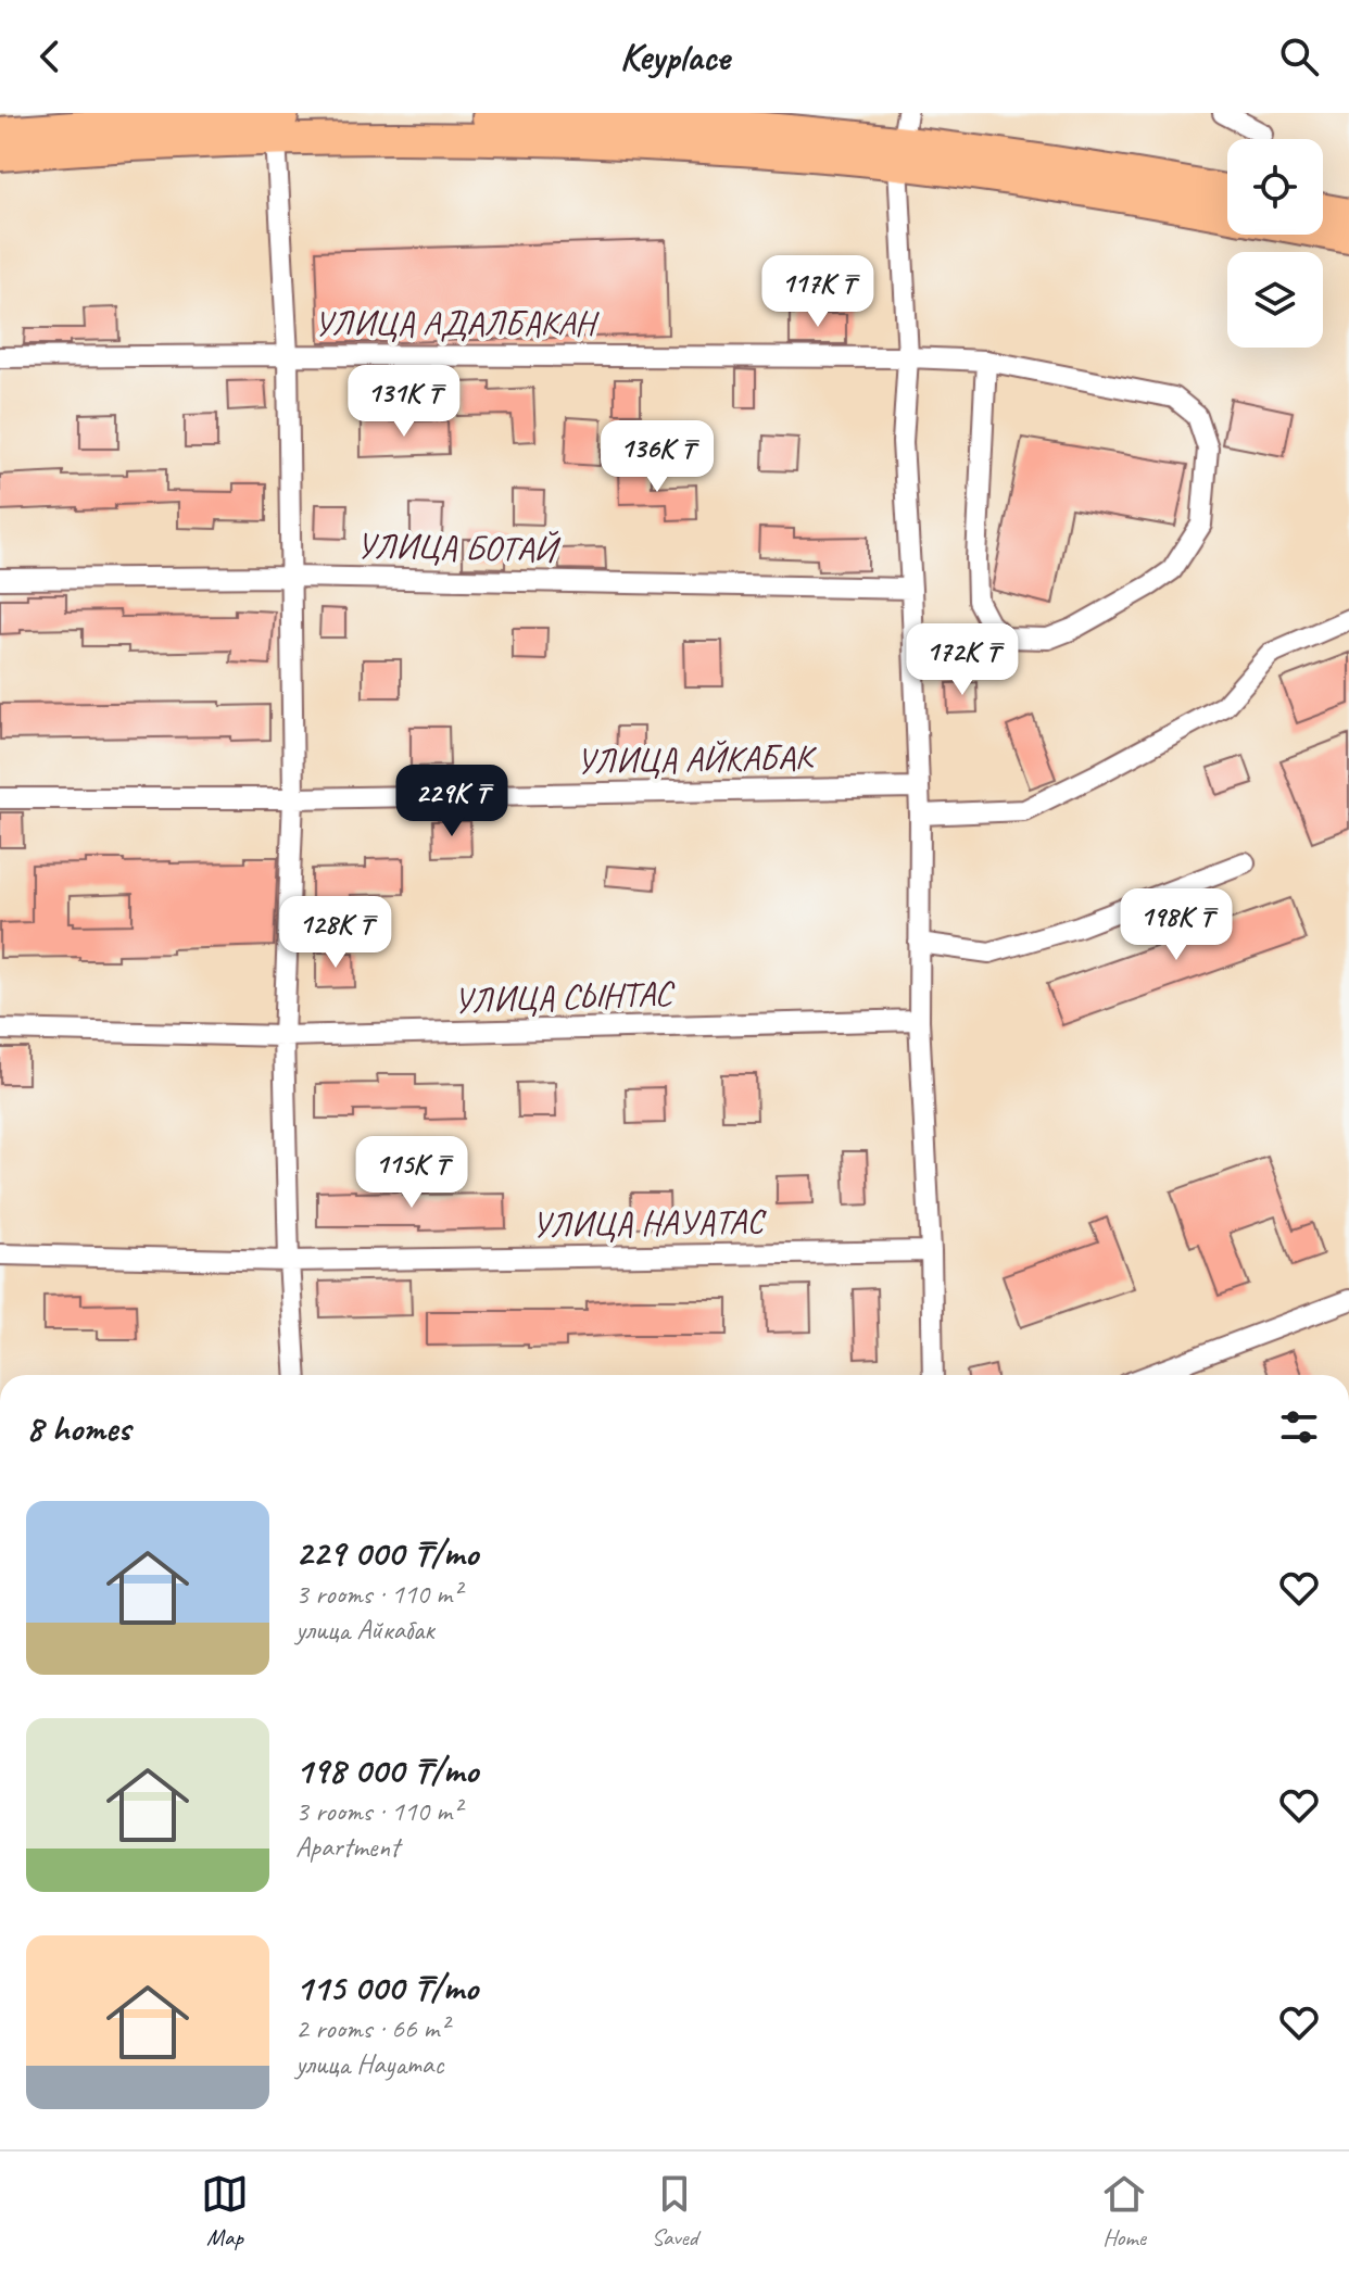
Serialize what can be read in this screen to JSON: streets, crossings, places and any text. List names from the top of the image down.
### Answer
{
  "streets": {
    "street": [
      "УЛИЦА АДАЛБАКАН",
      "УЛИЦА БОТАЙ",
      "УЛИЦА АЙКАБАК",
      "УЛИЦА СЫНТАС",
      "УЛИЦА НАУАТАС"
    ]
  },
  "page": {
    "header": "Keyplace",
    "price": [
      "117K ₸",
      "131K ₸",
      "136K ₸",
      "172K ₸",
      "229K ₸",
      "198K ₸",
      "128K ₸",
      "115K ₸"
    ],
    "heading": "8 homes",
    "list": [
      {
        "name": "229 000 ₸/mo",
        "note": "3 rooms · 110 m² · улица Айкабак"
      },
      {
        "name": "198 000 ₸/mo",
        "note": "3 rooms · 110 m² · Apartment"
      },
      {
        "name": "115 000 ₸/mo",
        "note": "2 rooms · 66 m² · улица Науатас"
      }
    ],
    "tabs": ["Map", "Saved", "Home"]
  }
}
